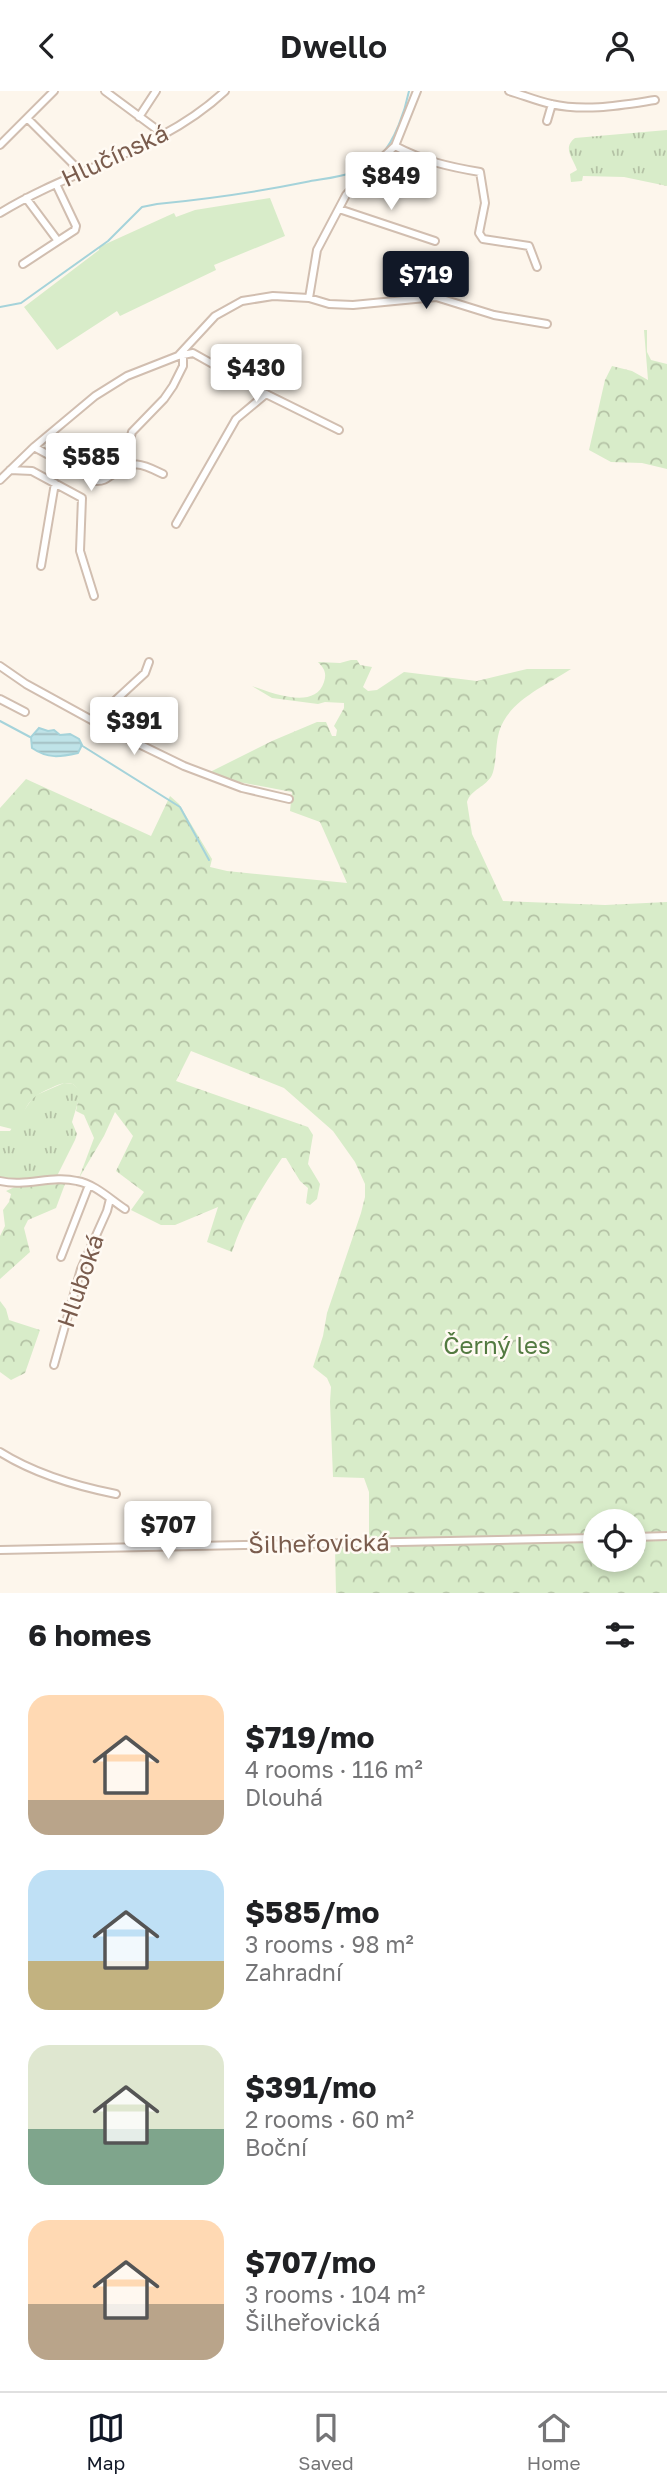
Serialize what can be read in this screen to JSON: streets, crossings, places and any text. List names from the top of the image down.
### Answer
{
  "streets": {
    "street": ["Hlučínská", "Hluboká", "Šilheřovická"]
  },
  "parks": ["Černý les"],
  "page": {
    "header": "Dwello",
    "price": [
      "$849",
      "$719",
      "$430",
      "$585",
      "$391",
      "$707"
    ],
    "heading": "6 homes",
    "list": [
      {
        "name": "$719/mo",
        "note": "4 rooms · 116 m² · Dlouhá"
      },
      {
        "name": "$585/mo",
        "note": "3 rooms · 98 m² · Zahradní"
      },
      {
        "name": "$391/mo",
        "note": "2 rooms · 60 m² · Boční"
      },
      {
        "name": "$707/mo",
        "note": "3 rooms · 104 m² · Šilheřovická"
      }
    ],
    "tabs": ["Map", "Saved", "Home"]
  }
}
